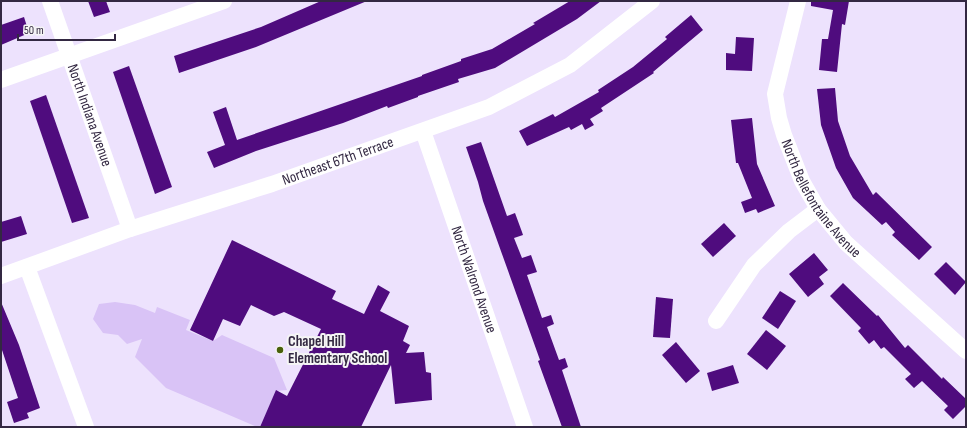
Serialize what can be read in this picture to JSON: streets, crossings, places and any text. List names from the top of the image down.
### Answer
{
  "streets": {
    "street": [
      "North Indiana Avenue",
      "Northeast 67th Terrace",
      "North Bellefontaine Avenue",
      "North Walrond Avenue"
    ]
  },
  "crossings": [
    ["North Indiana Avenue", "Northeast 67th Terrace"],
    ["Northeast 67th Terrace", "North Walrond Avenue"]
  ],
  "places": ["Chapel Hill Elementary School"],
  "scale_bar": "50 m"
}
